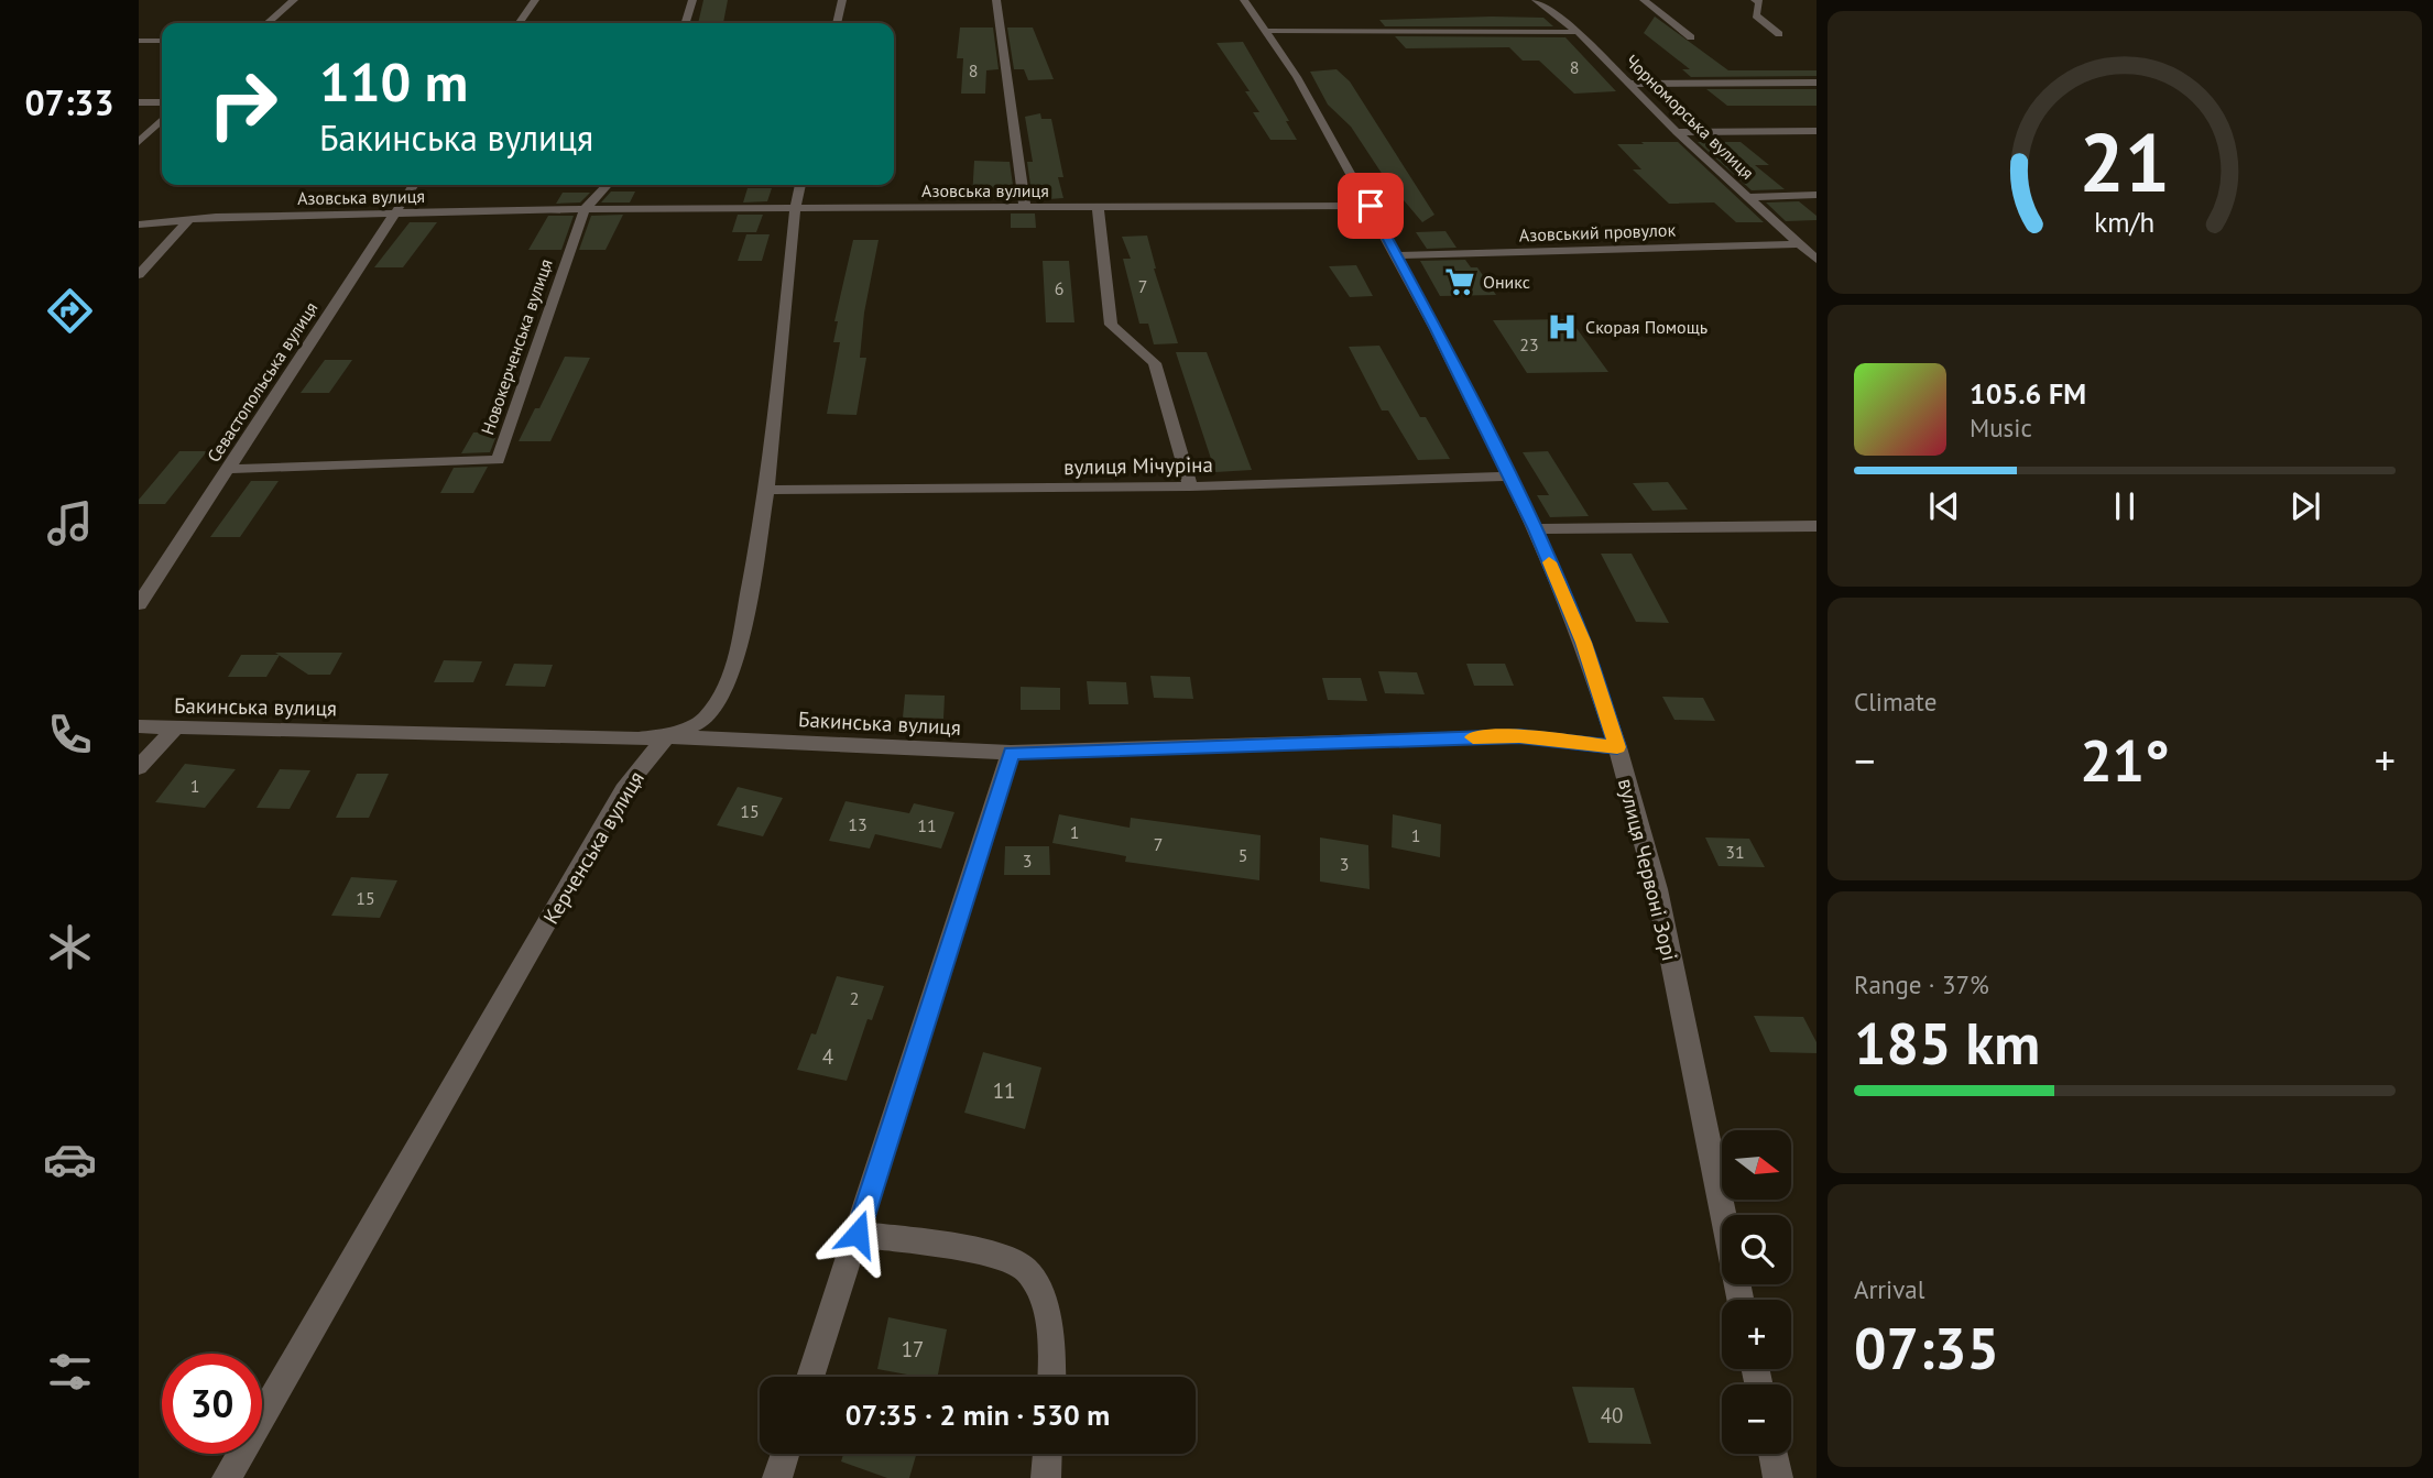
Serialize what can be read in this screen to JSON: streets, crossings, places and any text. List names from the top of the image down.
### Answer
{
  "streets": {
    "street": [
      "Чорноморська вулиця",
      "Азовська вулиця",
      "Азовський провулок",
      "Новокерченська вулиця",
      "Севастопольська вулиця",
      "вулиця Мічуріна",
      "Бакинська вулиця",
      "Керченська вулиця",
      "вулиця Червоні Зорі"
    ]
  },
  "crossings": [
    ["Чорноморська вулиця", "Азовський провулок"],
    ["Азовська вулиця", "Новокерченська вулиця"],
    ["Азовська вулиця", "Севастопольська вулиця"],
    ["Азовська вулиця", "Керченська вулиця"],
    ["Азовська вулиця", "вулиця Червоні Зорі"],
    ["Азовський провулок", "вулиця Червоні Зорі"],
    ["Новокерченська вулиця", "Севастопольська вулиця"],
    ["вулиця Мічуріна", "Керченська вулиця"],
    ["вулиця Мічуріна", "вулиця Червоні Зорі"],
    ["Бакинська вулиця", "Керченська вулиця"],
    ["Бакинська вулиця", "вулиця Червоні Зорі"]
  ],
  "places": {
    "supermarket": ["Оникс"],
    "hospital": ["Скорая Помощь"]
  },
  "house_numbers": [
    "8",
    "8",
    "7",
    "6",
    "23",
    "1",
    "15",
    "13",
    "11",
    "1",
    "1",
    "7",
    "31",
    "5",
    "3",
    "3",
    "15",
    "2",
    "4",
    "11",
    "17",
    "40"
  ],
  "north": "right",
  "page": {
    "tabs": "07:33",
    "turn": ["110 m", "Бакинська вулиця"],
    "song": ["105.6 FM", "Music"],
    "tile": [
      "Climate",
      ["Range · 37%", "185 km"],
      ["Arrival", "07:35"]
    ],
    "heat": ["−", "21°", "+"],
    "map_buttons": ["+", "−"],
    "limit": "30",
    "trip": "07:35 · 2 min · 530 m",
    "gauge": ["21", "km/h"]
  }
}
